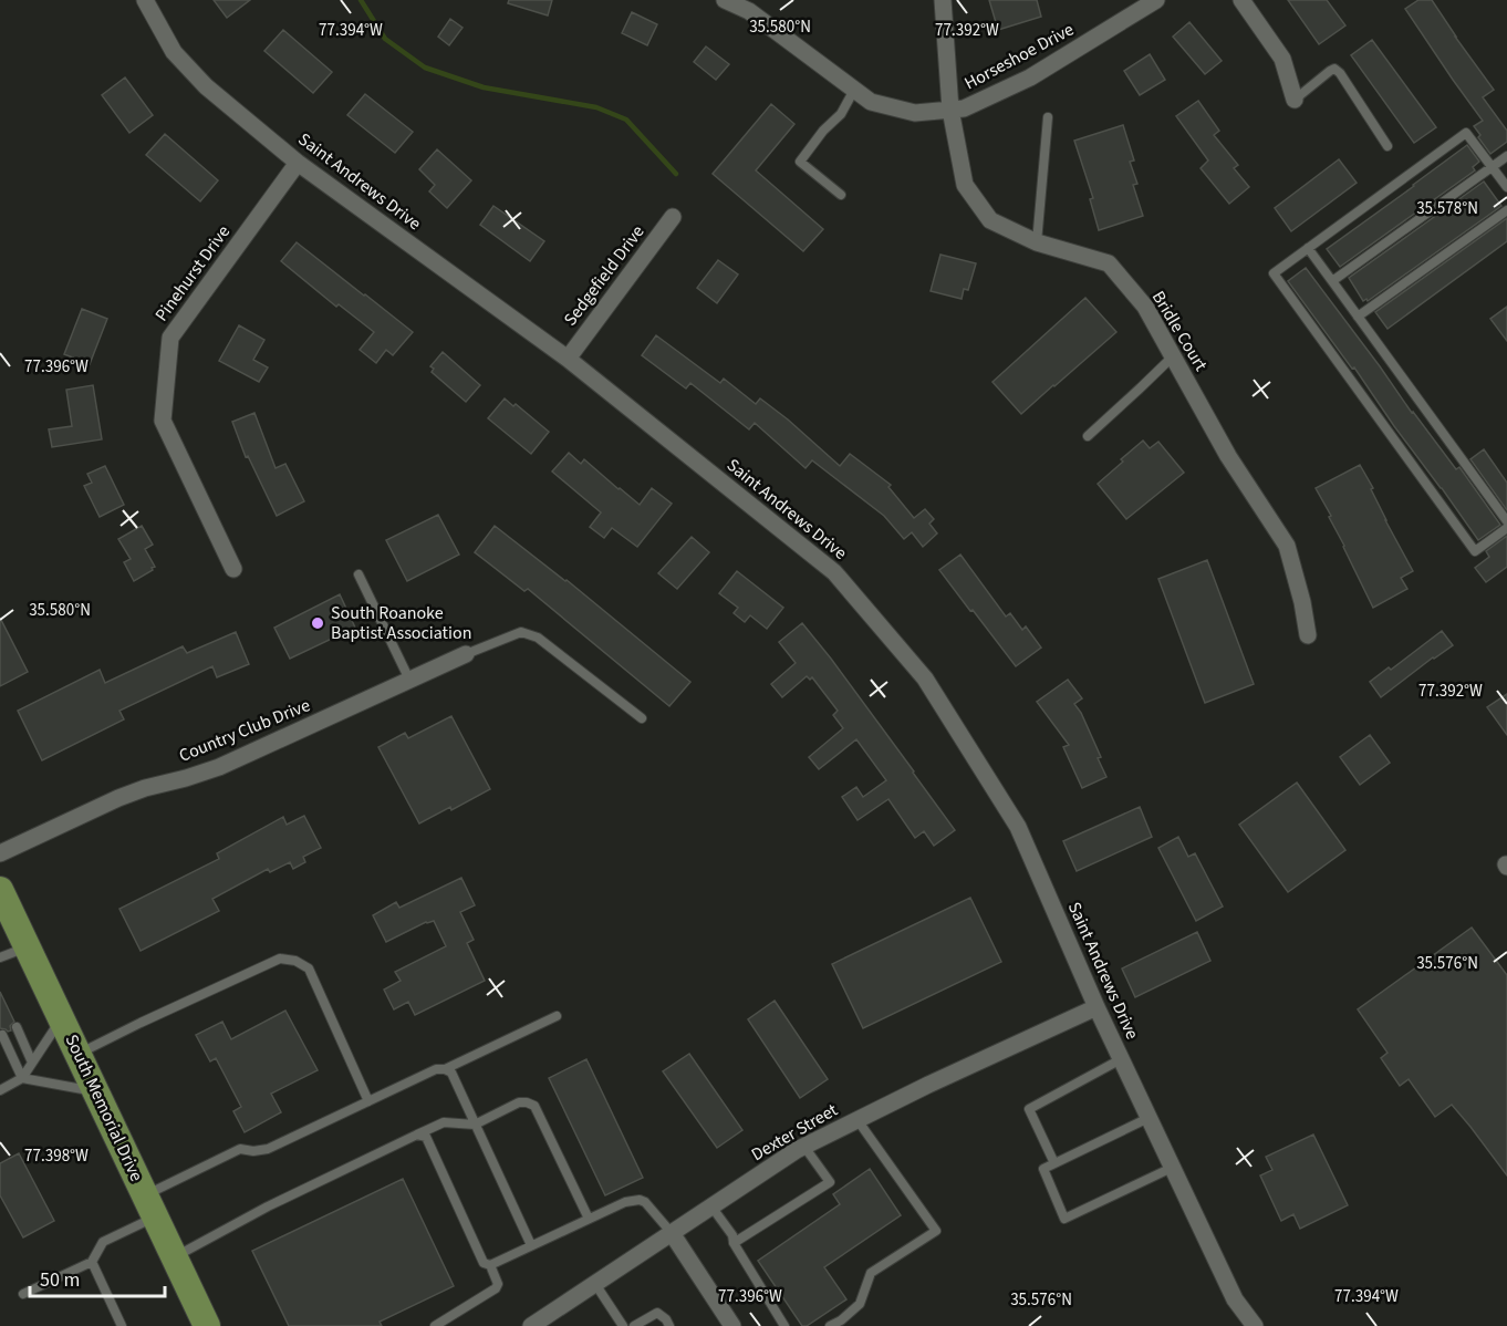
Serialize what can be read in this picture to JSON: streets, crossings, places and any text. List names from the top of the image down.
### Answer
{
  "streets": {
    "main road": ["South Memorial Drive"],
    "street": [
      "Horseshoe Drive",
      "Saint Andrews Drive",
      "Pinehurst Drive",
      "Sedgefield Drive",
      "Bridle Court",
      "Country Club Drive",
      "Dexter Street"
    ]
  },
  "crossings": [
    ["Horseshoe Drive", "Bridle Court"],
    ["Saint Andrews Drive", "Pinehurst Drive"],
    ["Saint Andrews Drive", "Sedgefield Drive"],
    ["Saint Andrews Drive", "Dexter Street"]
  ],
  "places": ["South Roanoke Baptist Association"],
  "scale_bar": "50 m",
  "coordinates": [
    "35.580°N",
    "77.394°W",
    "77.392°W",
    "35.578°N",
    "77.396°W",
    "35.576°N",
    "77.398°W"
  ]
}
